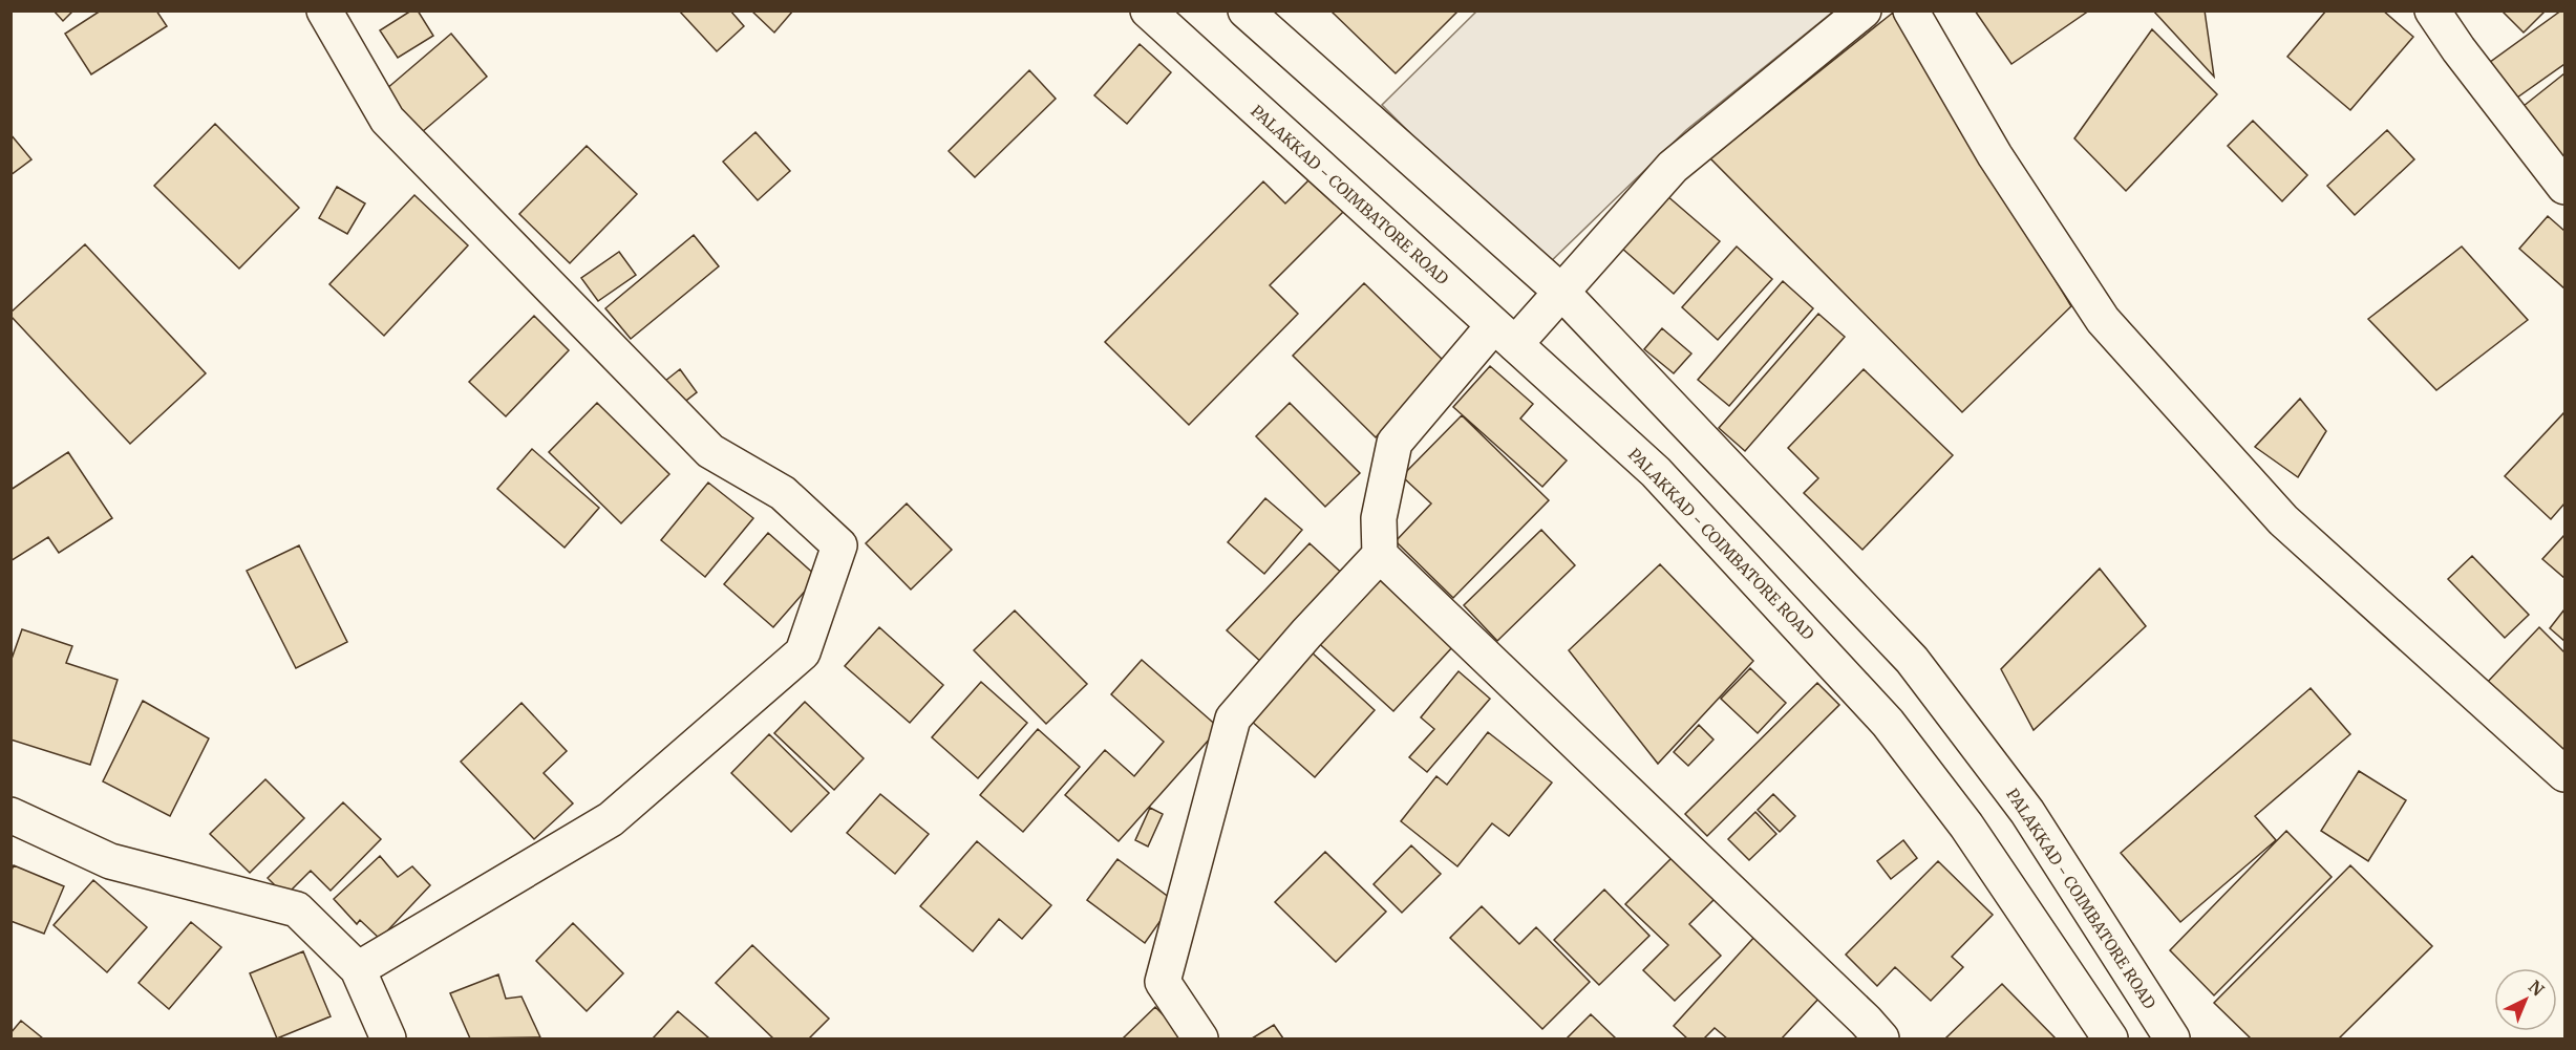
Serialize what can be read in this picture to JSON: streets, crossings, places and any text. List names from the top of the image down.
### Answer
{
  "streets": {
    "street": ["PALAKKAD - COIMBATORE ROAD"]
  },
  "north": "top right"
}
